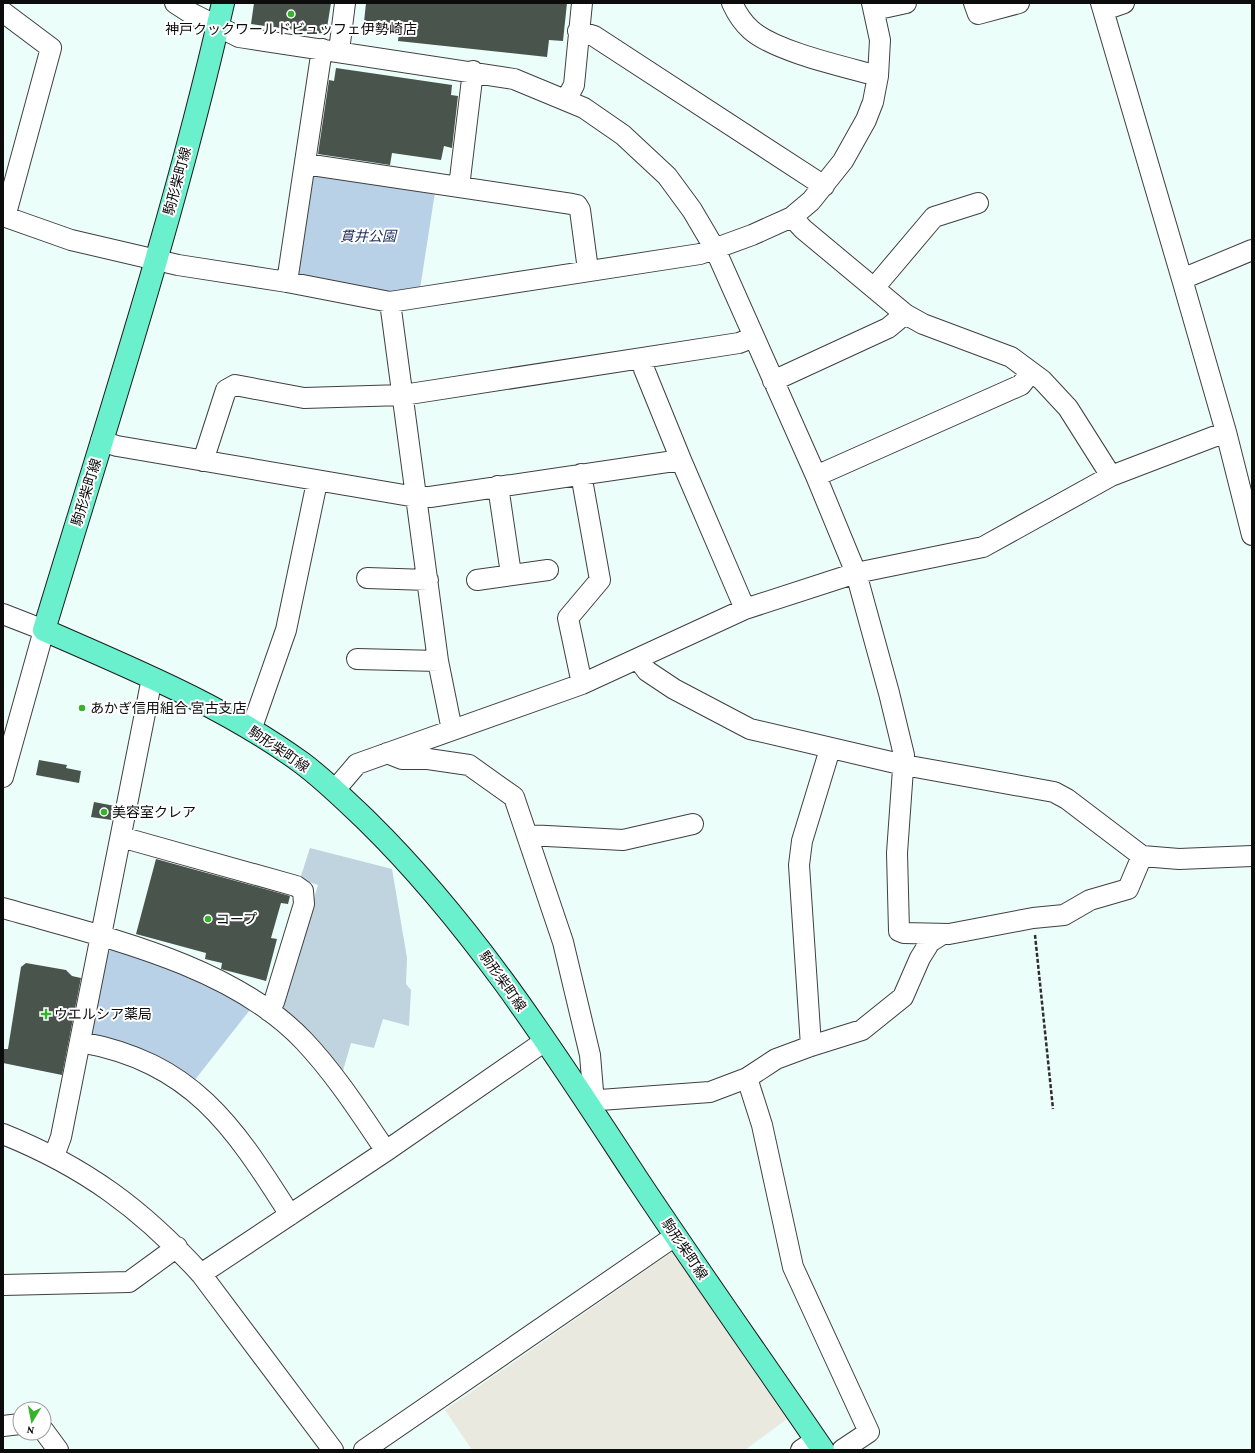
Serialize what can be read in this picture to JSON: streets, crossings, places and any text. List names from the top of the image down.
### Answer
{
  "streets": {
    "main road": ["駒形柴町線"]
  },
  "parks": ["貫井公園"],
  "places": {
    "other": [
      "神戸クックワールドビュッフェ伊勢崎店",
      "あかぎ信用組合 宮古支店",
      "美容室クレア",
      "コープ"
    ],
    "health": ["ウエルシア薬局"]
  },
  "north": "bottom"
}
